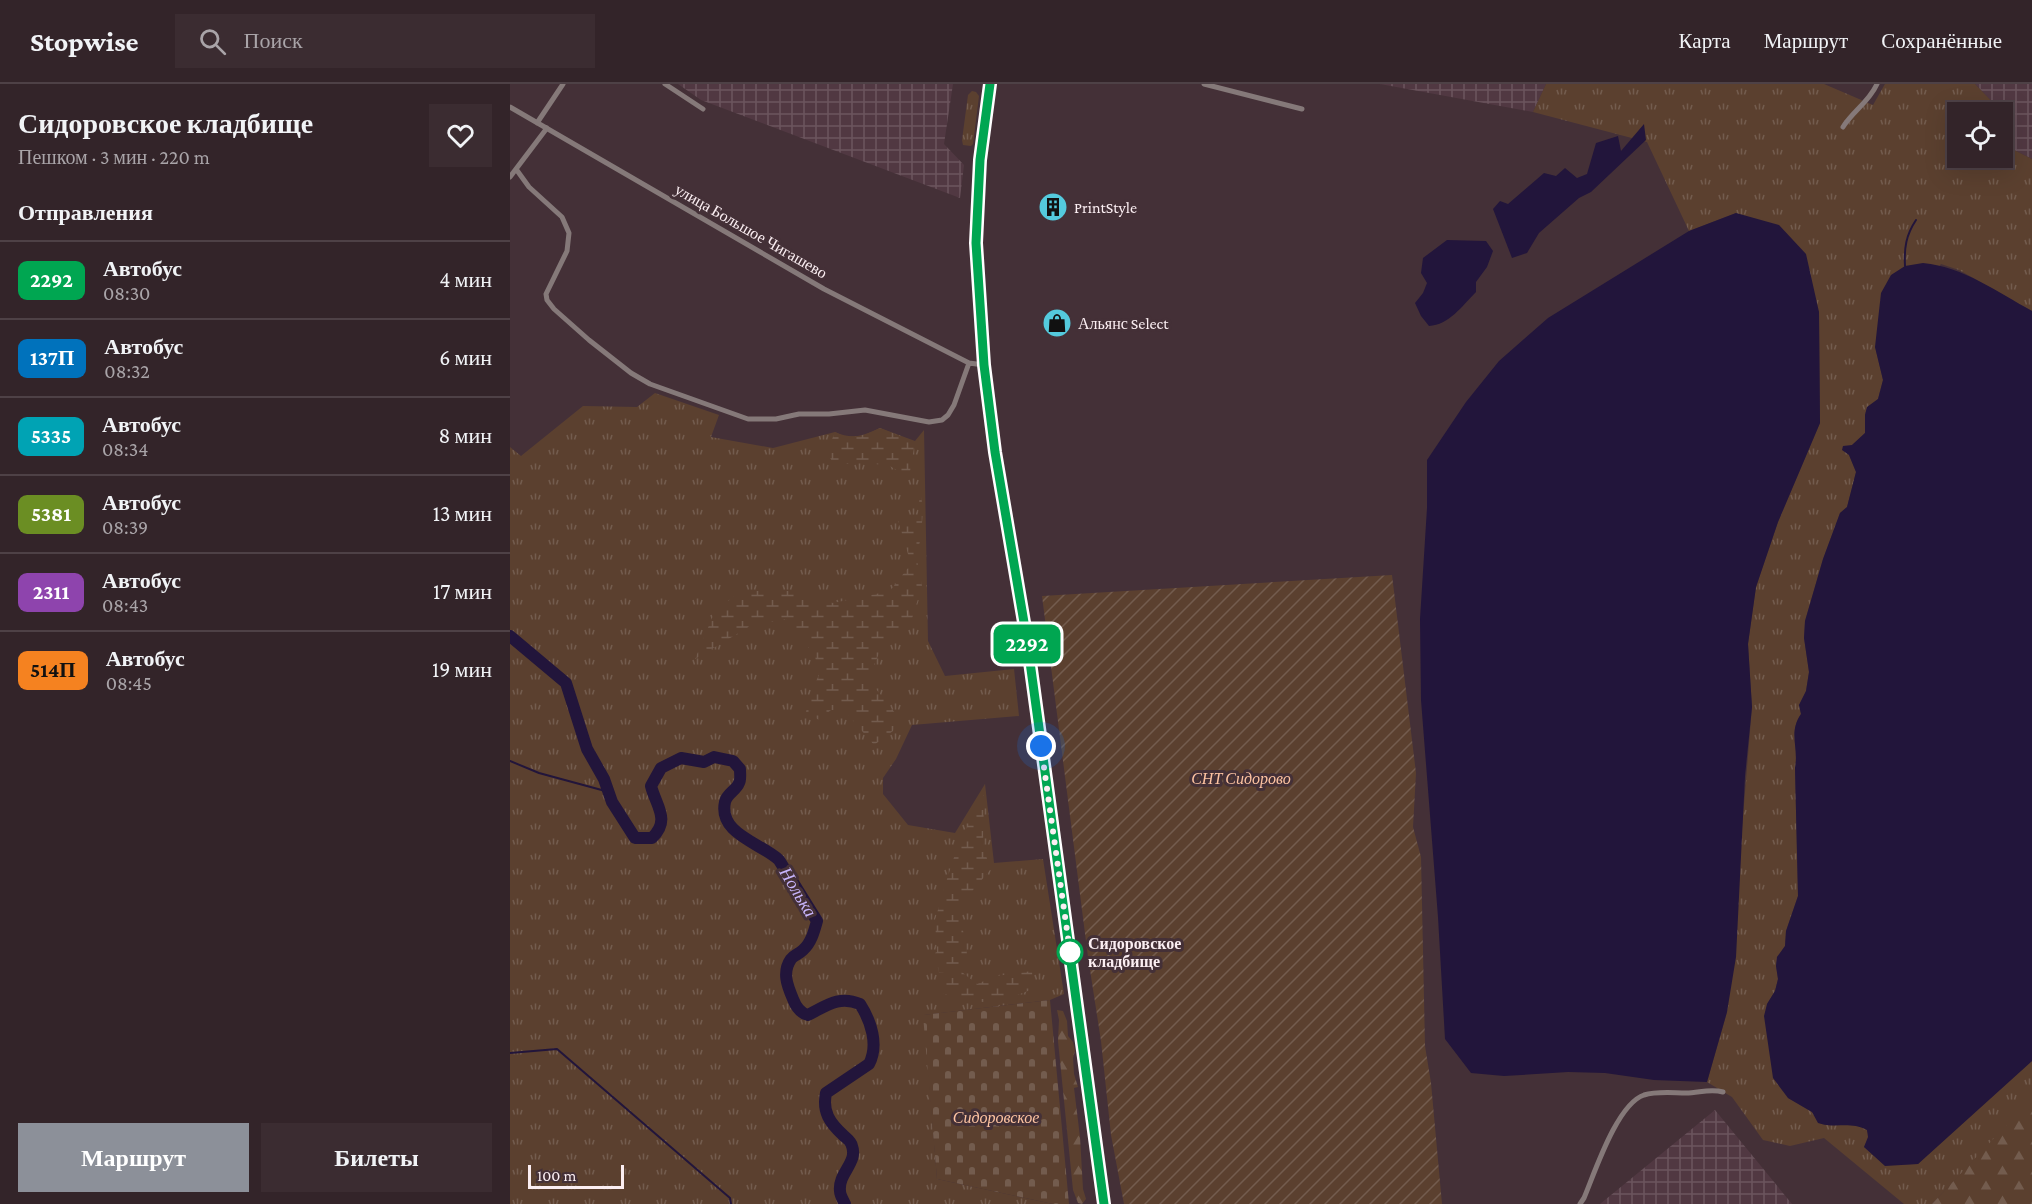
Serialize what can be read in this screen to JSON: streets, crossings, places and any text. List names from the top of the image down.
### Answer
{
  "streets": {
    "street": ["улица Большое Чигашево"]
  },
  "water": ["Нолька"],
  "parks": ["СНТ Сидорово", "Сидоровское"],
  "places": {
    "building": ["PrintStyle"],
    "shop": ["Альянс Select"],
    "other": ["Сидоровское кладбище"]
  },
  "lines": ["bus line 2292"],
  "scale_bar": "100 m",
  "page": {
    "header": "Stopwise",
    "search": "Поиск",
    "nav": ["Карта", "Маршрут", "Сохранённые"],
    "heading": [
      ["Сидоровское кладбище", "Пешком · 3 мин · 220 m"],
      "Отправления"
    ],
    "on_map": "2292",
    "list": [
      {
        "mark": "2292",
        "name": "Автобус",
        "note": "08:30",
        "value": "4 мин"
      },
      {
        "mark": "137П",
        "name": "Автобус",
        "note": "08:32",
        "value": "6 мин"
      },
      {
        "mark": "5335",
        "name": "Автобус",
        "note": "08:34",
        "value": "8 мин"
      },
      {
        "mark": "5381",
        "name": "Автобус",
        "note": "08:39",
        "value": "13 мин"
      },
      {
        "mark": "2311",
        "name": "Автобус",
        "note": "08:43",
        "value": "17 мин"
      },
      {
        "mark": "514П",
        "name": "Автобус",
        "note": "08:45",
        "value": "19 мин"
      }
    ],
    "buttons": ["Маршрут", "Билеты"],
    "scale": "100 m"
  }
}
